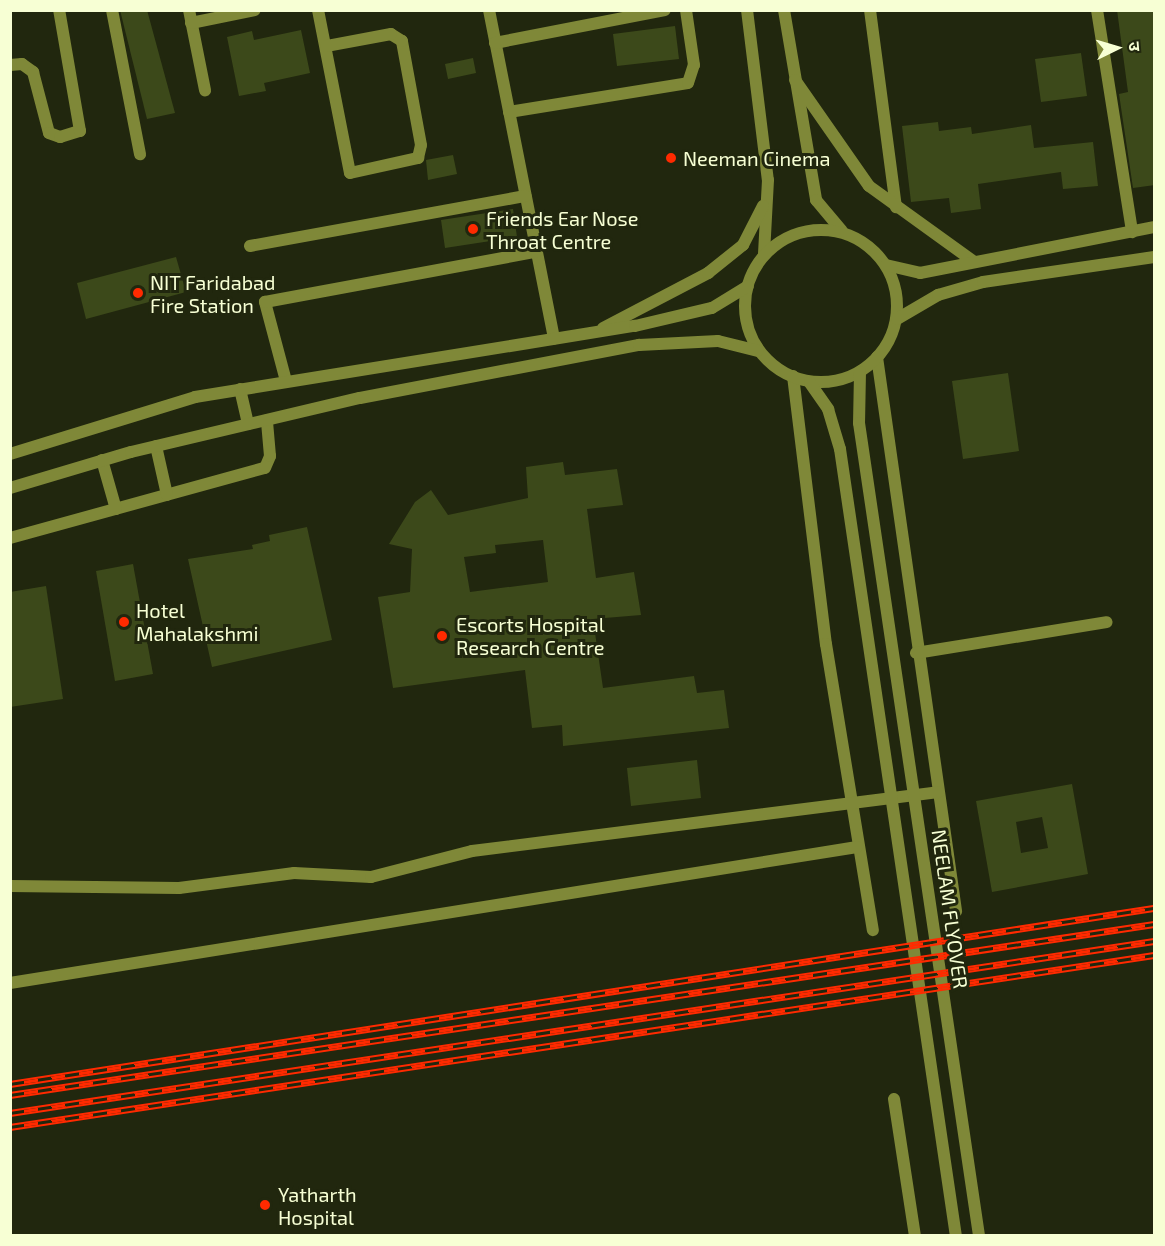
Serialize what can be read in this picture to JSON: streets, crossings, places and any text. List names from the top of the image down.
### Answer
{
  "streets": {
    "street": ["NEELAM FLYOVER"]
  },
  "places": [
    "Neeman Cinema",
    "Friends Ear Nose Throat Centre",
    "NIT Faridabad Fire Station",
    "Hotel Mahalakshmi",
    "Escorts Hospital Research Centre",
    "Yatharth Hospital"
  ],
  "north": "right"
}
